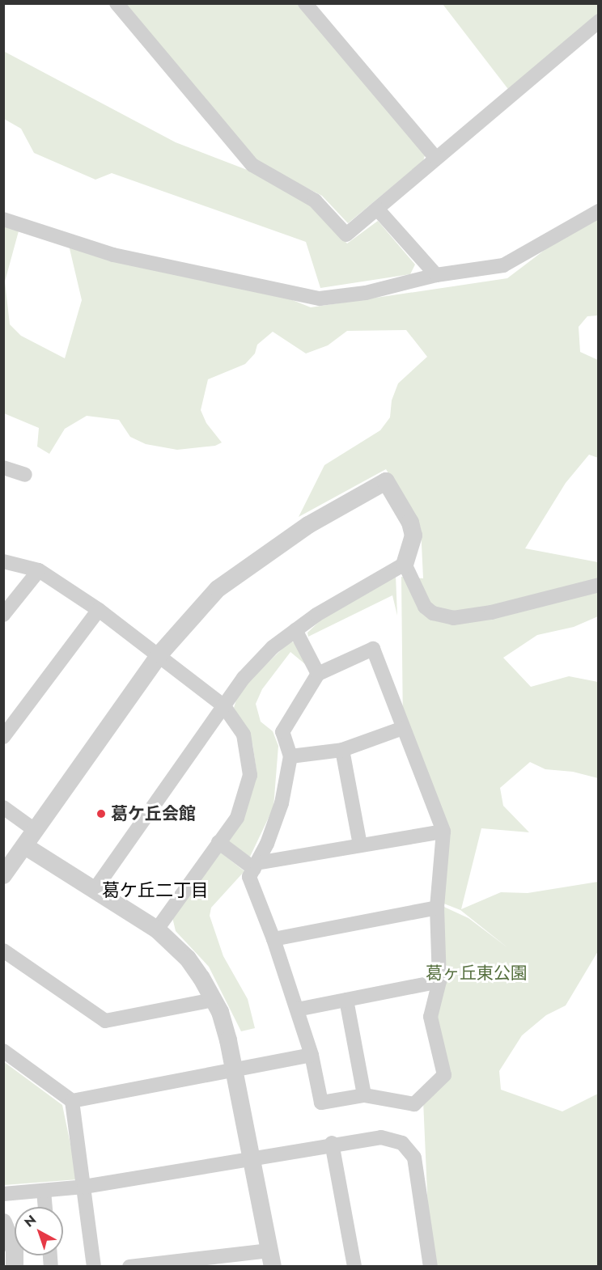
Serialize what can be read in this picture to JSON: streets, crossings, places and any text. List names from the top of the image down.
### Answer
{
  "districts": ["葛ケ丘二丁目"],
  "parks": ["葛ヶ丘東公園"],
  "places": ["葛ケ丘会館"],
  "north": "top left"
}
